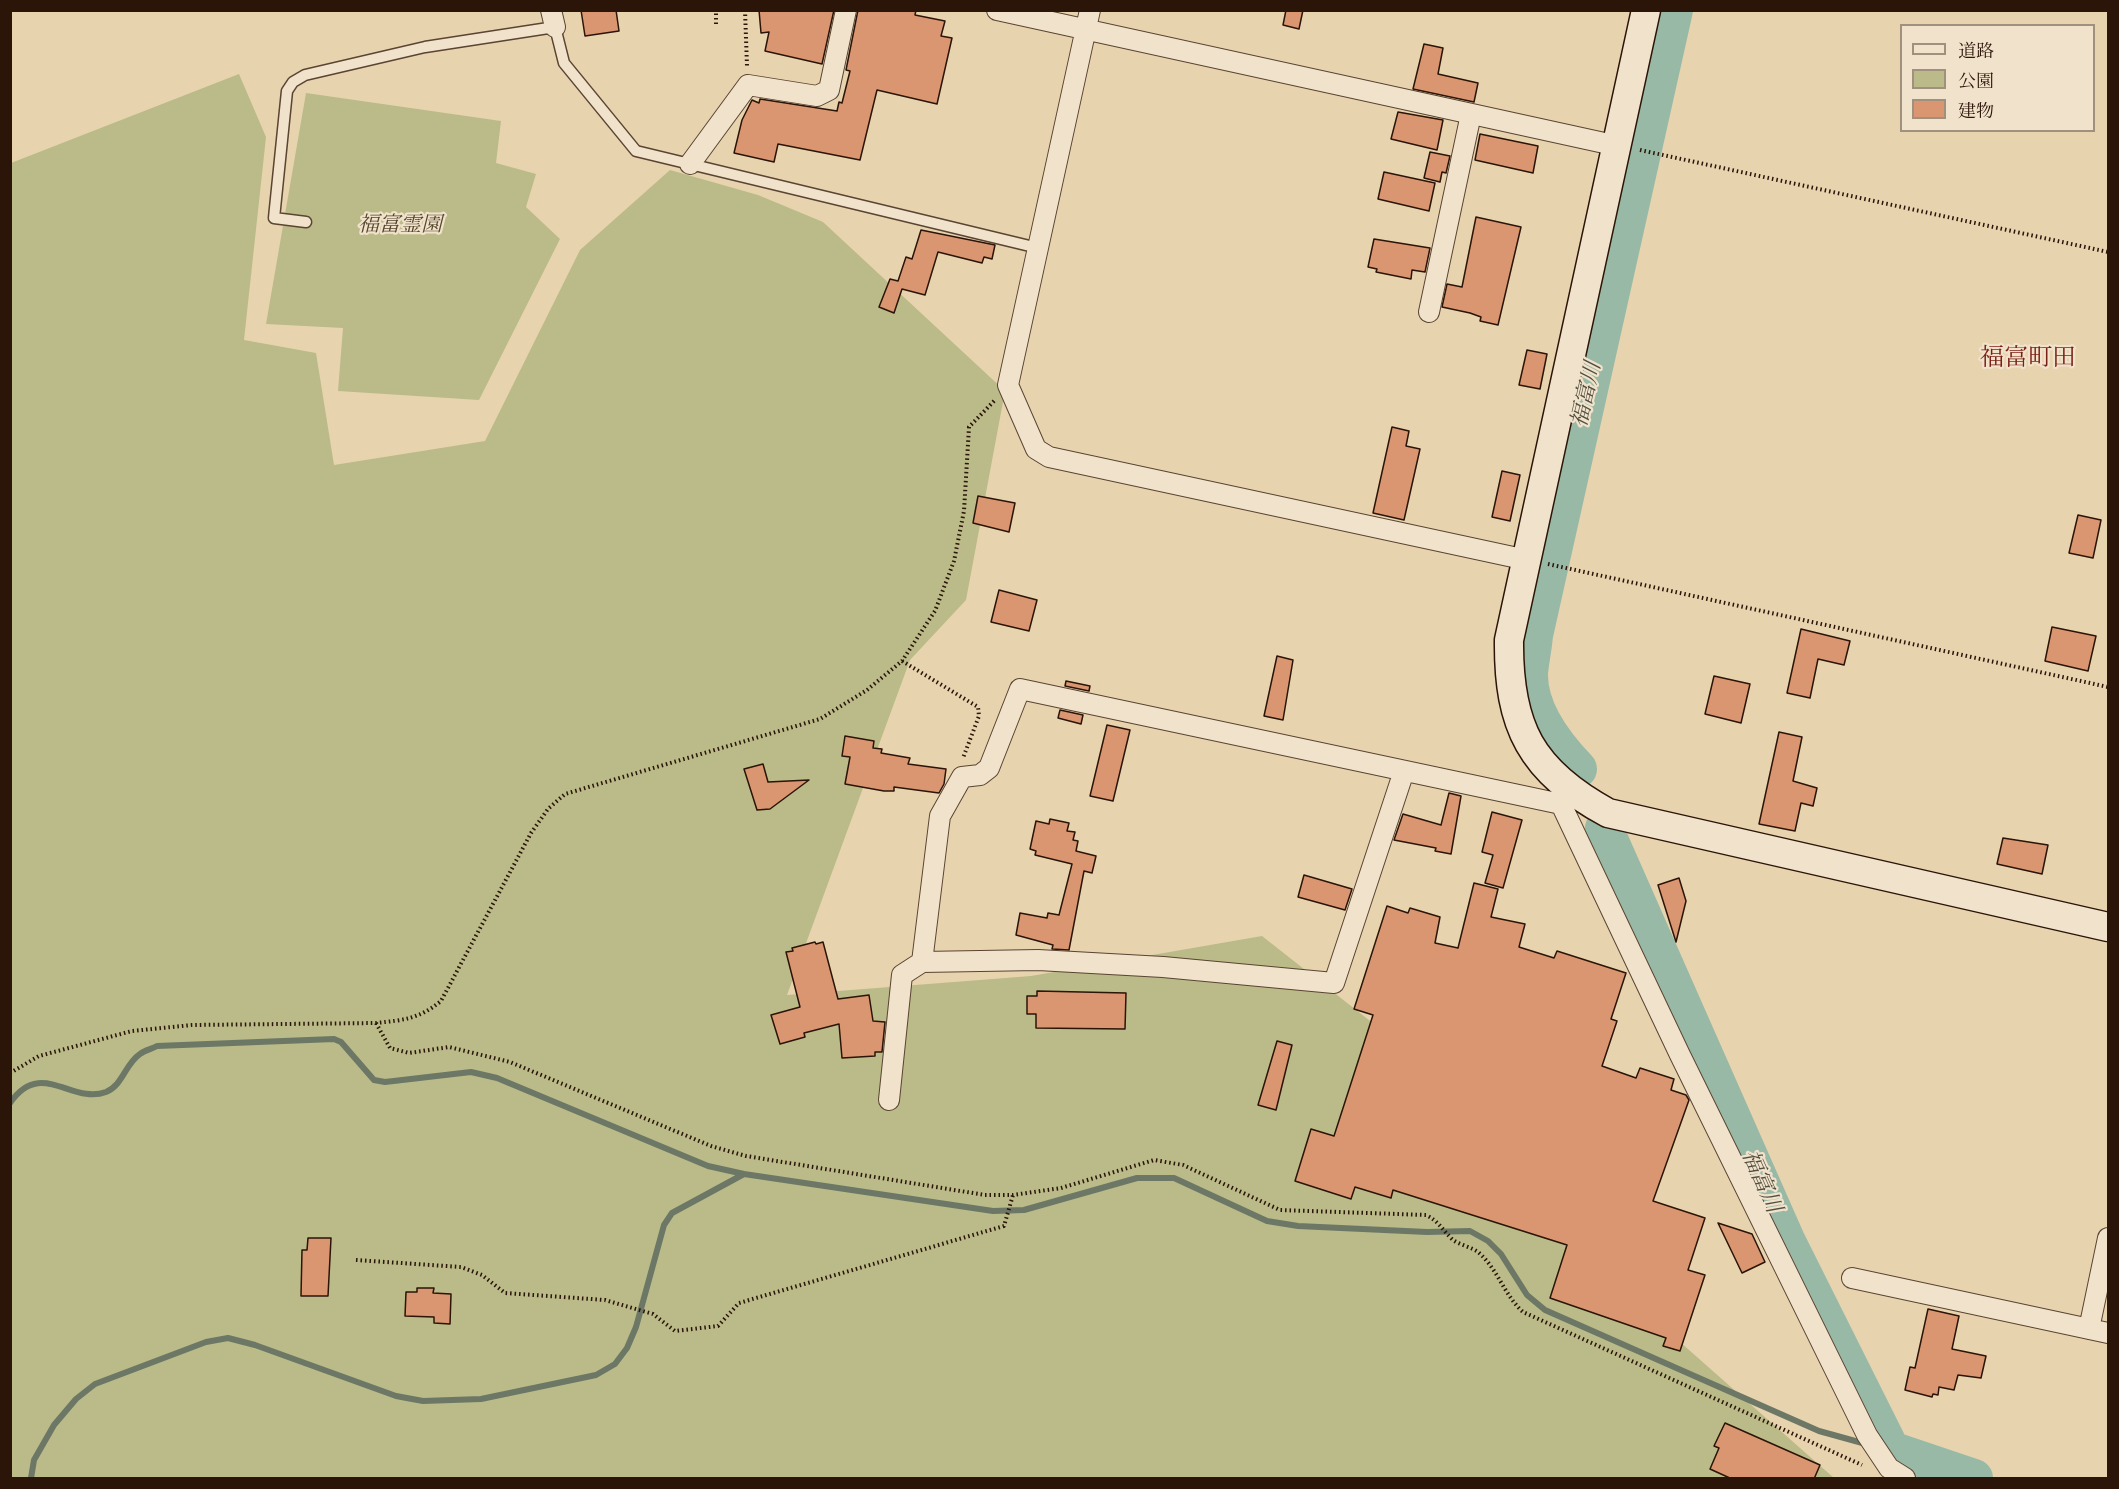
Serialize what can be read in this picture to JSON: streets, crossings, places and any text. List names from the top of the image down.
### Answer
{
  "districts": ["福富町田"],
  "water": ["福富川"],
  "parks": ["福富霊園"],
  "legend": ["道路", "公園", "建物"]
}
